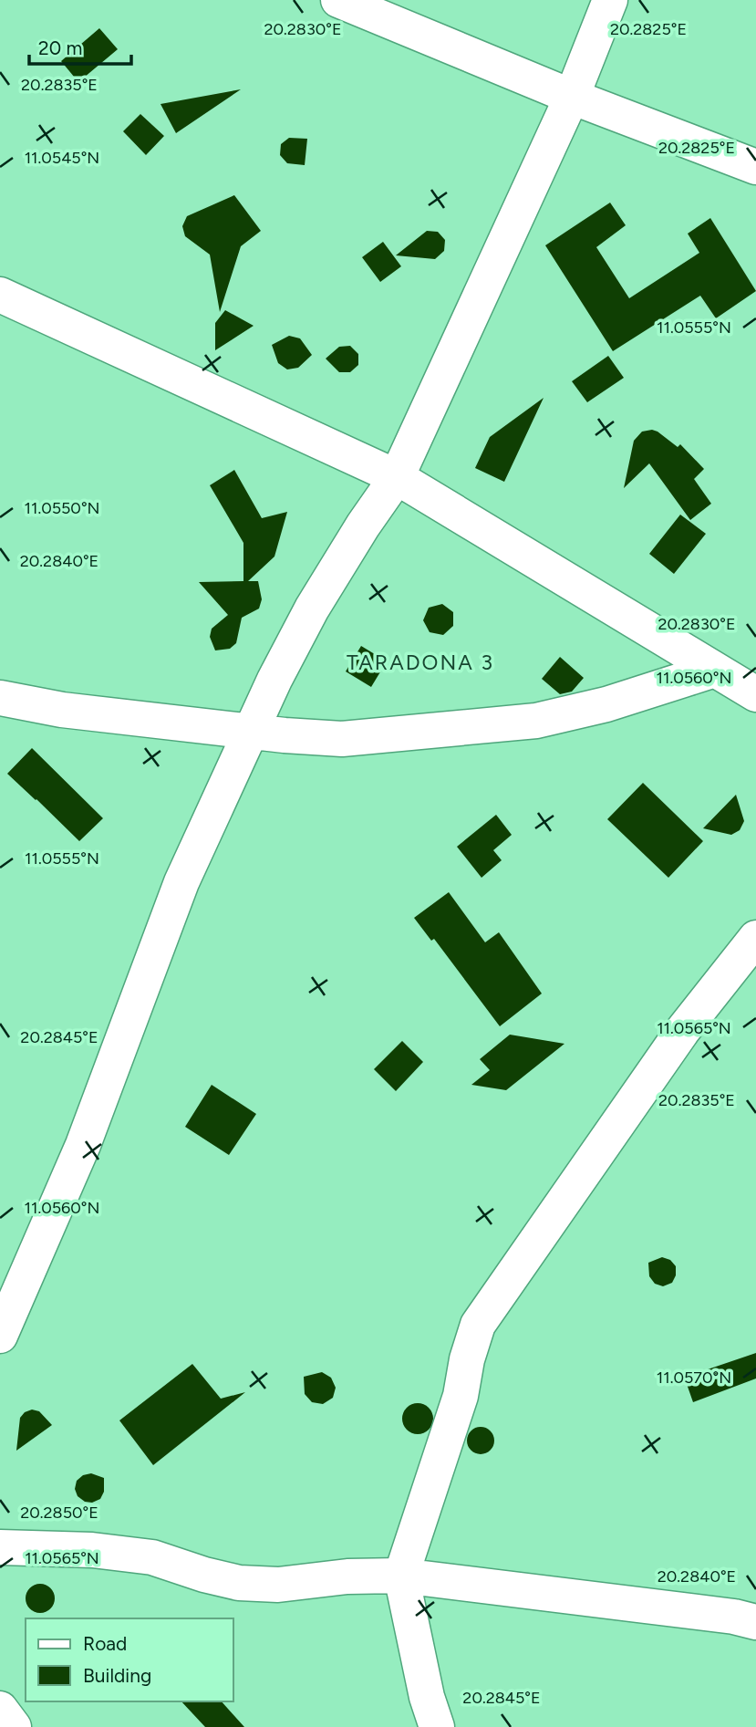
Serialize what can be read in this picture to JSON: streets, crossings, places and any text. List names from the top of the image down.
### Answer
{
  "districts": ["TARADONA 3"],
  "legend": ["Road", "Building"],
  "scale_bar": "20 m",
  "coordinates": [
    "20.2830°E",
    "20.2825°E",
    "20.2835°E",
    "11.0545°N",
    "11.0555°N",
    "11.0550°N",
    "20.2840°E",
    "11.0560°N",
    "11.0565°N",
    "20.2845°E",
    "11.0570°N",
    "20.2850°E"
  ]
}
